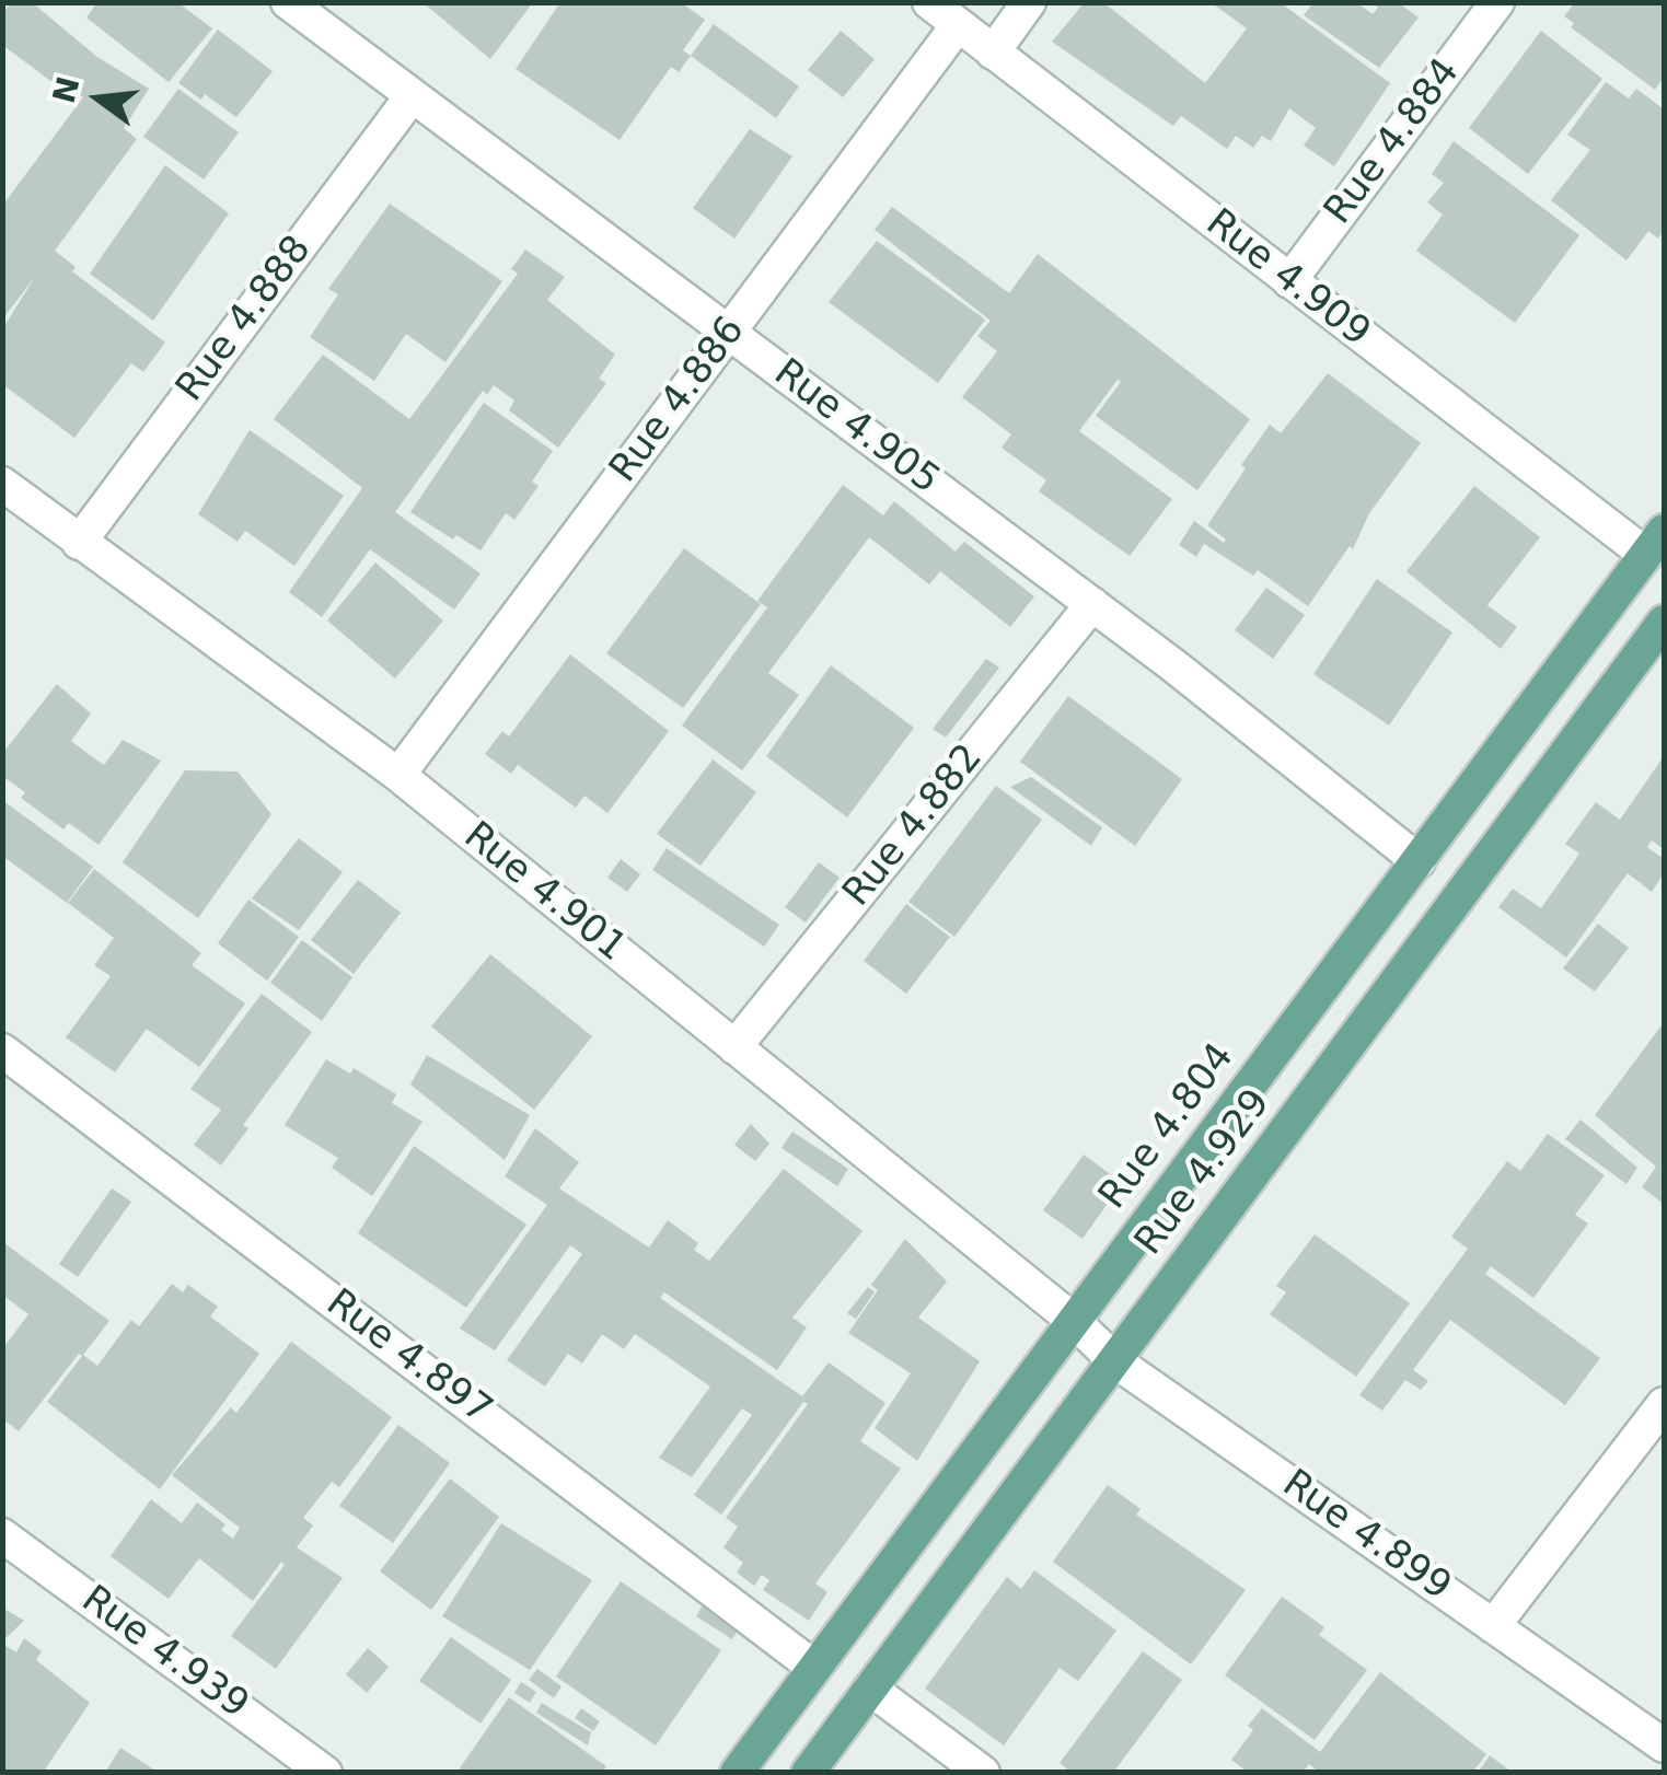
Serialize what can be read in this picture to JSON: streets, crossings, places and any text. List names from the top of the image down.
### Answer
{
  "streets": {
    "main road": ["Rue 4.804", "Rue 4.929"],
    "street": [
      "Rue 4.884",
      "Rue 4.909",
      "Rue 4.888",
      "Rue 4.886",
      "Rue 4.905",
      "Rue 4.882",
      "Rue 4.901",
      "Rue 4.897",
      "Rue 4.899",
      "Rue 4.939"
    ]
  },
  "crossings": [
    ["Rue 4.884", "Rue 4.909"],
    ["Rue 4.909", "Rue 4.886"],
    ["Rue 4.909", "Rue 4.804"],
    ["Rue 4.888", "Rue 4.905"],
    ["Rue 4.888", "Rue 4.901"],
    ["Rue 4.886", "Rue 4.905"],
    ["Rue 4.886", "Rue 4.901"],
    ["Rue 4.905", "Rue 4.882"],
    ["Rue 4.905", "Rue 4.804"],
    ["Rue 4.882", "Rue 4.901"],
    ["Rue 4.901", "Rue 4.804"],
    ["Rue 4.901", "Rue 4.899"],
    ["Rue 4.804", "Rue 4.897"],
    ["Rue 4.804", "Rue 4.899"],
    ["Rue 4.929", "Rue 4.899"]
  ],
  "north": "left"
}
